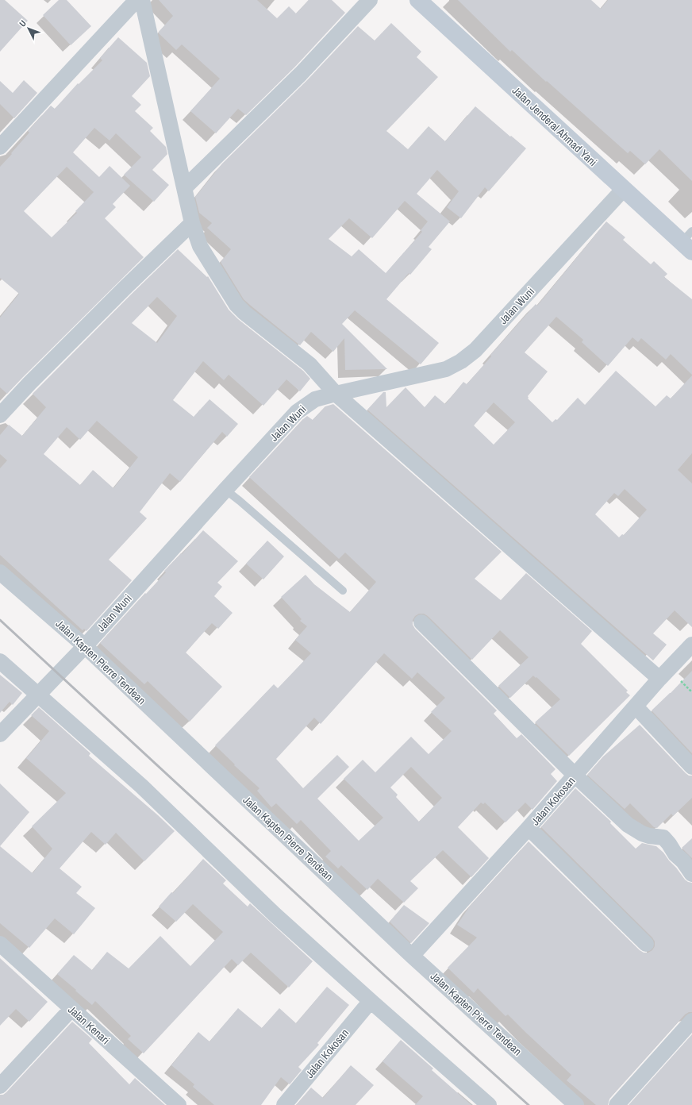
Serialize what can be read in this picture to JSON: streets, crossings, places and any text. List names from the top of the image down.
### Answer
{
  "streets": {
    "main road": ["Jalan Jenderal Ahmad Yani"],
    "street": [
      "Jalan Wuni",
      "Jalan Kapten Pierre Tendean",
      "Jalan Kokosan",
      "Jalan Kenari"
    ]
  },
  "crossings": [
    ["Jalan Jenderal Ahmad Yani", "Jalan Wuni"],
    ["Jalan Wuni", "Jalan Kapten Pierre Tendean"],
    ["Jalan Kapten Pierre Tendean", "Jalan Kokosan"]
  ],
  "north": "top left"
}
